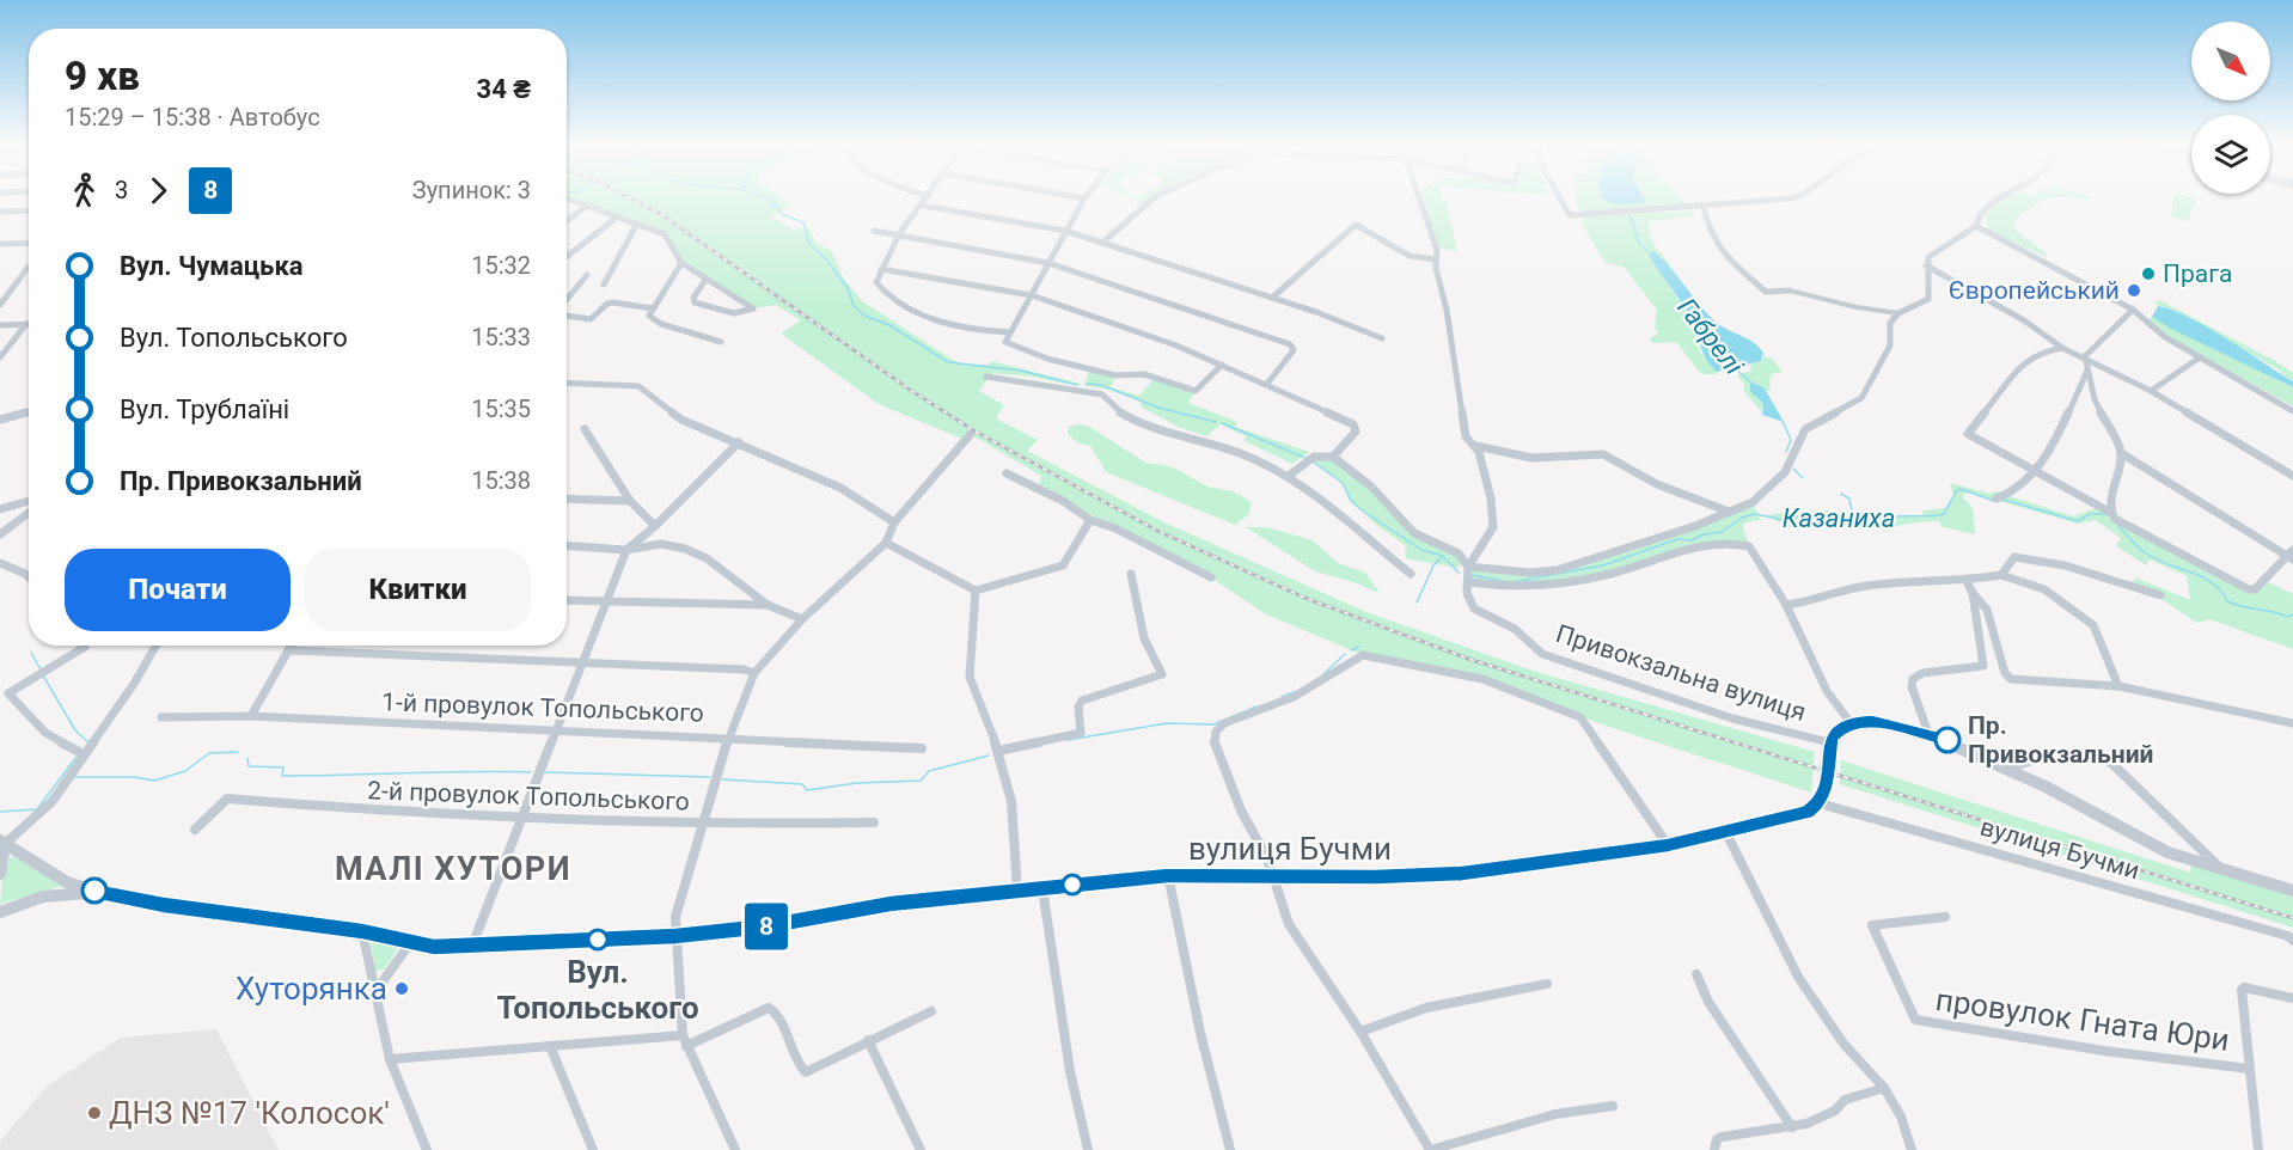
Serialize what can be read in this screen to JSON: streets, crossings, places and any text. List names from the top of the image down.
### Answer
{
  "streets": {
    "street": [
      "Привокзальна вулиця",
      "1-й провулок Топольського",
      "2-й провулок Топольського",
      "вулиця Бучми",
      "провулок Гната Юри"
    ]
  },
  "districts": ["МАЛІ ХУТОРИ"],
  "water": ["Габрелі", "Казаниха"],
  "places": [
    "Прага",
    "Європейський",
    "Пр. Привокзальний",
    "Вул. Топольського",
    "Хуторянка",
    "ДНЗ №17 'Колосок'"
  ],
  "lines": ["bus line 8"],
  "north": "bottom right",
  "page": {
    "on_map": "8",
    "heading": ["9 хв", "15:29 – 15:38 · Автобус", "34 ₴"],
    "legs": ["3", "8", "Зупинок: 3"],
    "list": [
      {
        "name": "Вул. Чумацька",
        "value": "15:32"
      },
      {
        "name": "Вул. Топольського",
        "value": "15:33"
      },
      {
        "name": "Вул. Трублаїні",
        "value": "15:35"
      },
      {
        "name": "Пр. Привокзальний",
        "value": "15:38"
      }
    ],
    "buttons": ["Почати", "Квитки"]
  }
}
